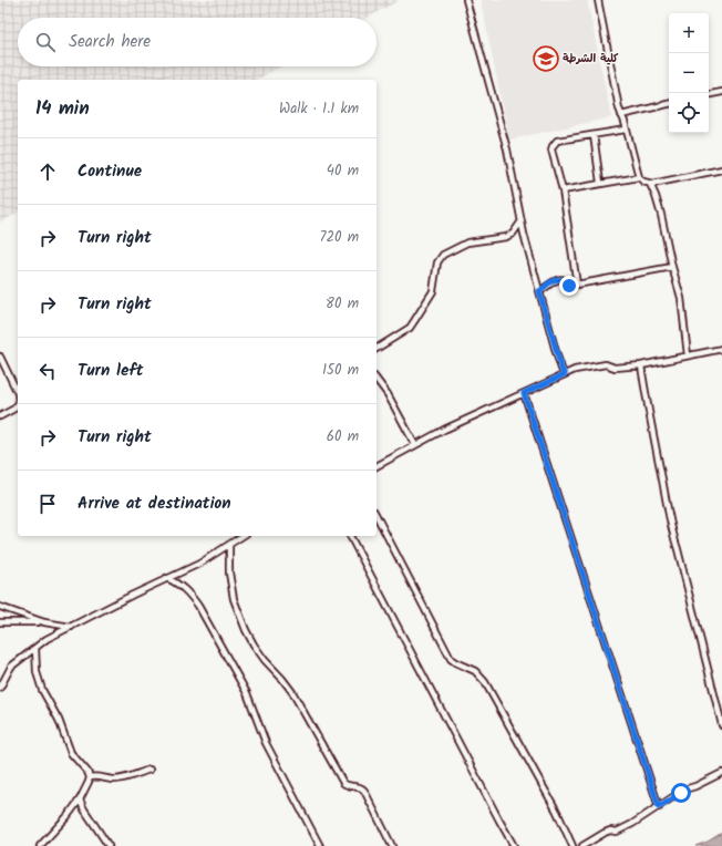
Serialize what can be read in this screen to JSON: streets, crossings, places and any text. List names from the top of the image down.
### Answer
{
  "places": {
    "school or university": ["كلية الشرطة"]
  },
  "page": {
    "map_buttons": ["+", "−"],
    "search": "Search here",
    "heading": ["14 min", "Walk · 1.1 km"],
    "list": [
      ["Continue", "40 m"],
      ["Turn right", "720 m"],
      ["Turn right", "80 m"],
      ["Turn left", "150 m"],
      ["Turn right", "60 m"],
      "Arrive at destination"
    ]
  }
}
